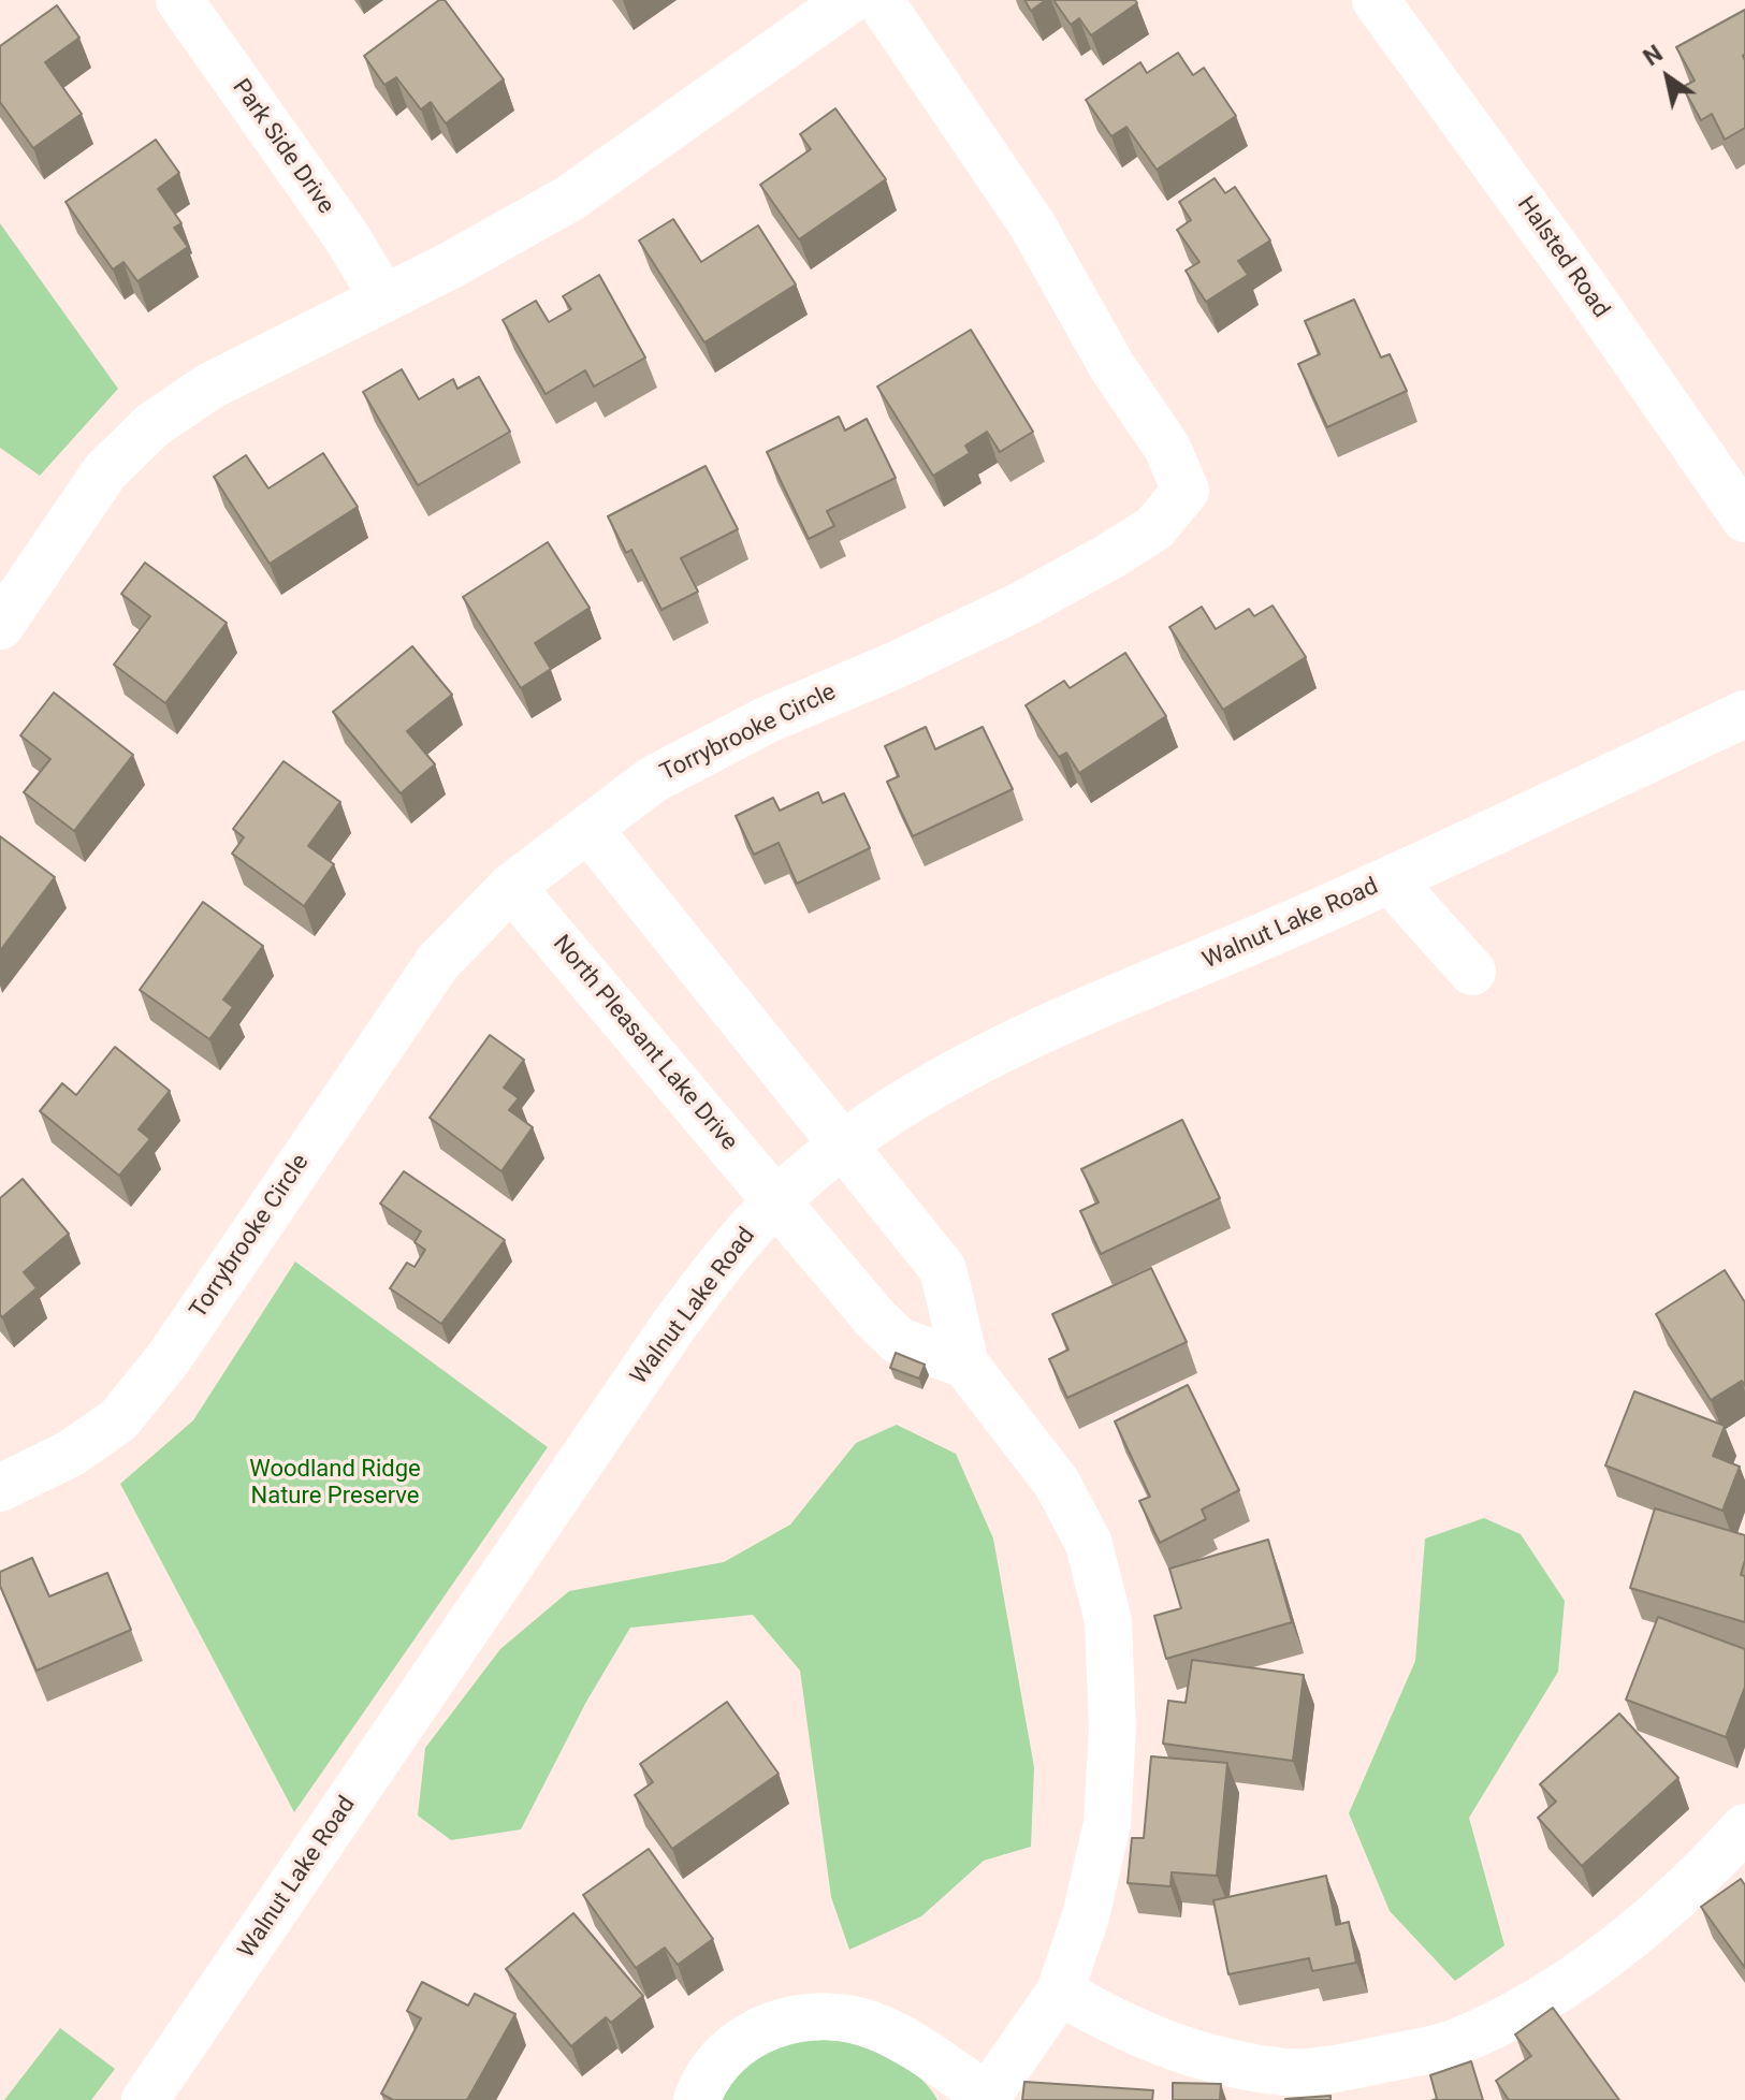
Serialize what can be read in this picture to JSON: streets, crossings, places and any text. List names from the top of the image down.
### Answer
{
  "streets": {
    "street": [
      "Park Side Drive",
      "Halsted Road",
      "Torrybrooke Circle",
      "Walnut Lake Road",
      "North Pleasant Lake Drive"
    ]
  },
  "crossings": [
    ["Torrybrooke Circle", "North Pleasant Lake Drive"],
    ["Walnut Lake Road", "North Pleasant Lake Drive"]
  ],
  "parks": ["Woodland Ridge Nature Preserve"],
  "north": "top left"
}
